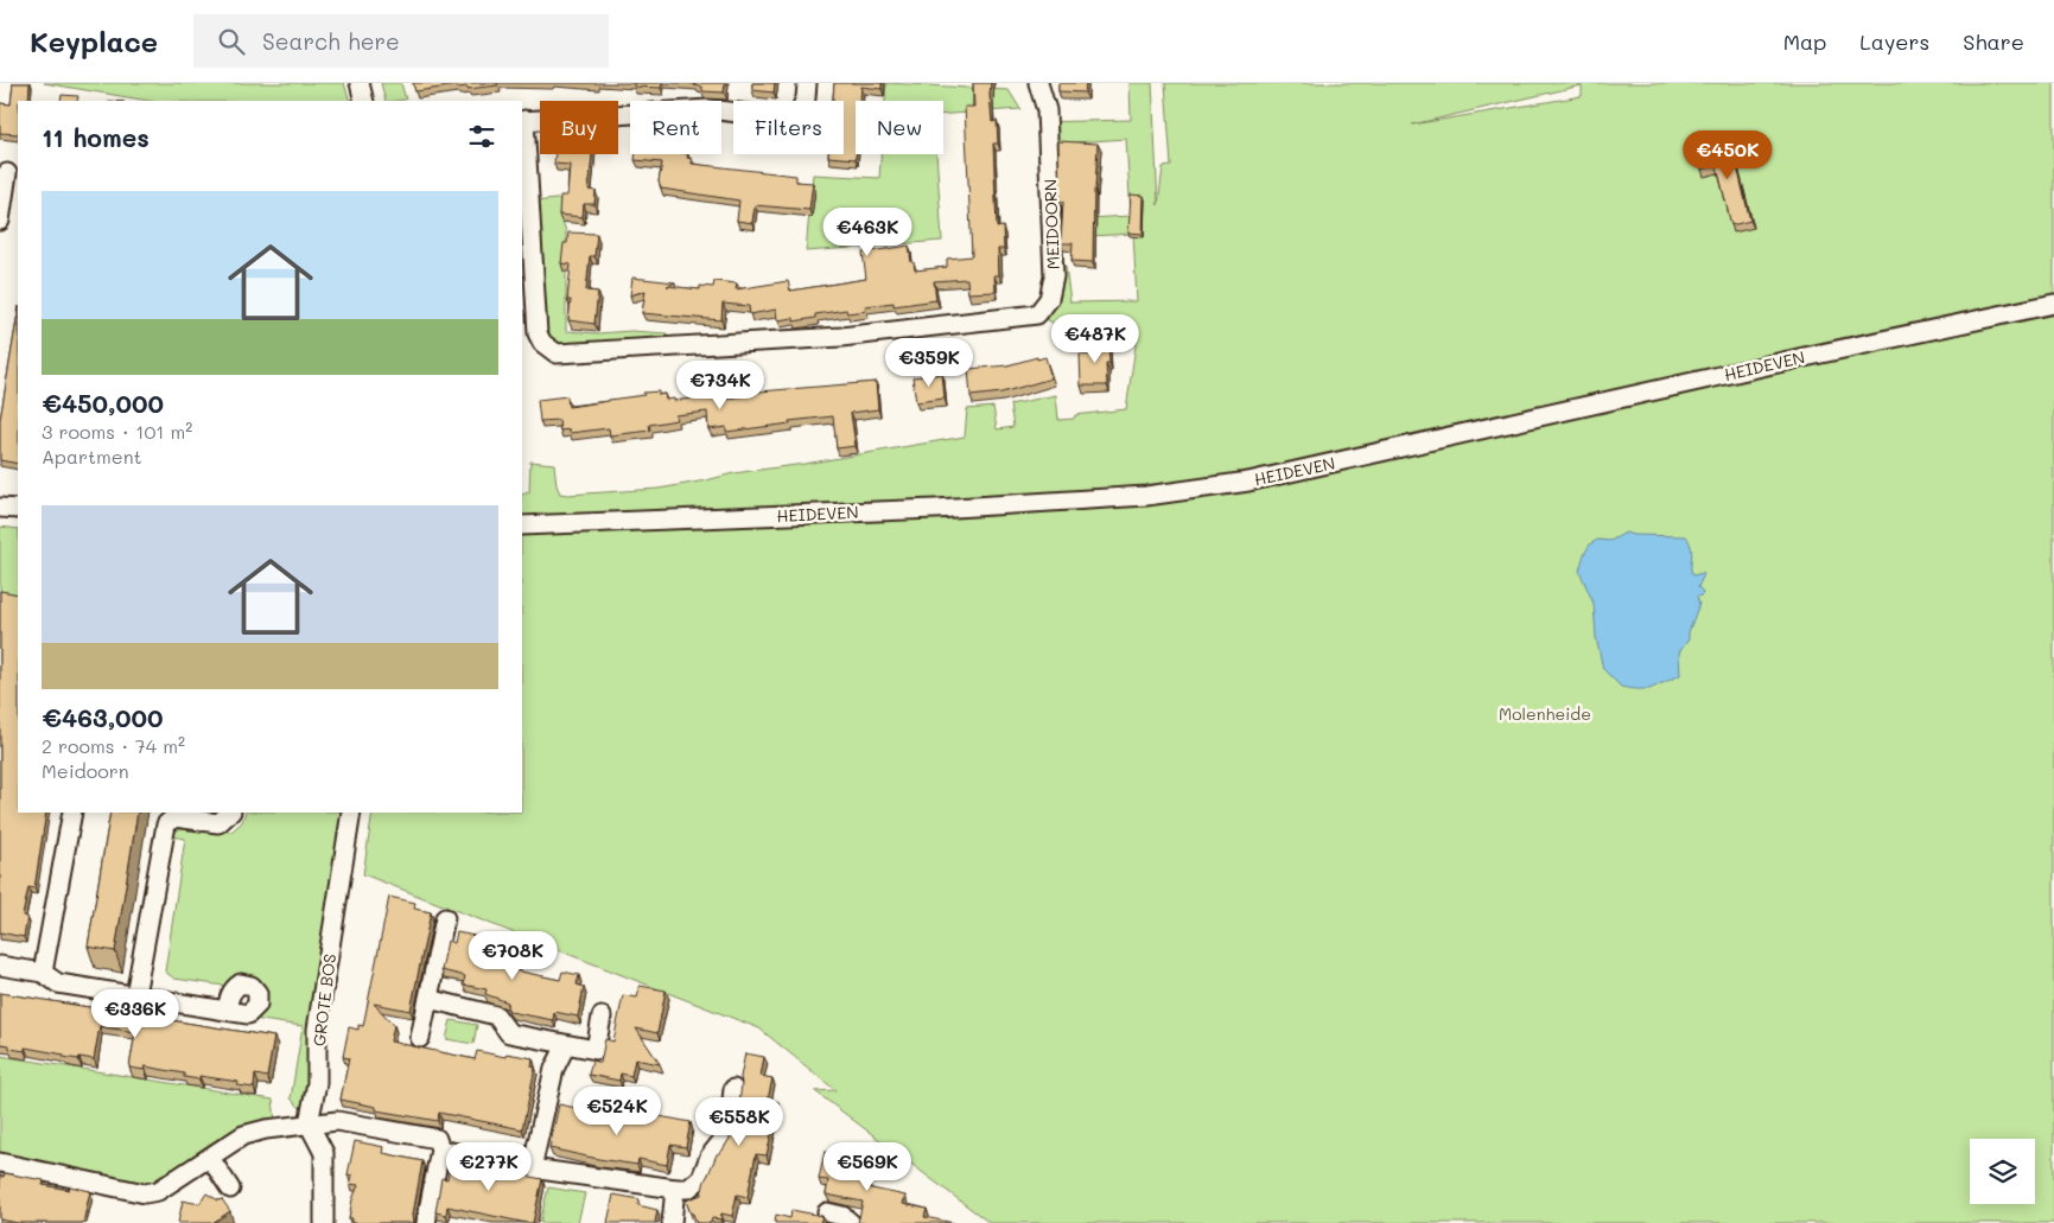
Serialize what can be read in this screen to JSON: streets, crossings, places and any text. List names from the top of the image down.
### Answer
{
  "streets": {
    "street": ["MEIDOORN", "HEIDEVEN", "GROTE BOS"]
  },
  "parks": ["Molenheide"],
  "page": {
    "header": "Keyplace",
    "search": "Search here",
    "nav": ["Map", "Layers", "Share"],
    "chip": [
      "Buy",
      "Rent",
      "Filters",
      "New"
    ],
    "heading": "11 homes",
    "price": [
      "€450K",
      "€463K",
      "€487K",
      "€359K",
      "€734K",
      "€708K",
      "€336K",
      "€524K",
      "€558K",
      "€277K",
      "€569K"
    ],
    "list": [
      {
        "name": "€450,000",
        "note": "3 rooms · 101 m² · Apartment"
      },
      {
        "name": "€463,000",
        "note": "2 rooms · 74 m² · Meidoorn"
      }
    ]
  }
}
